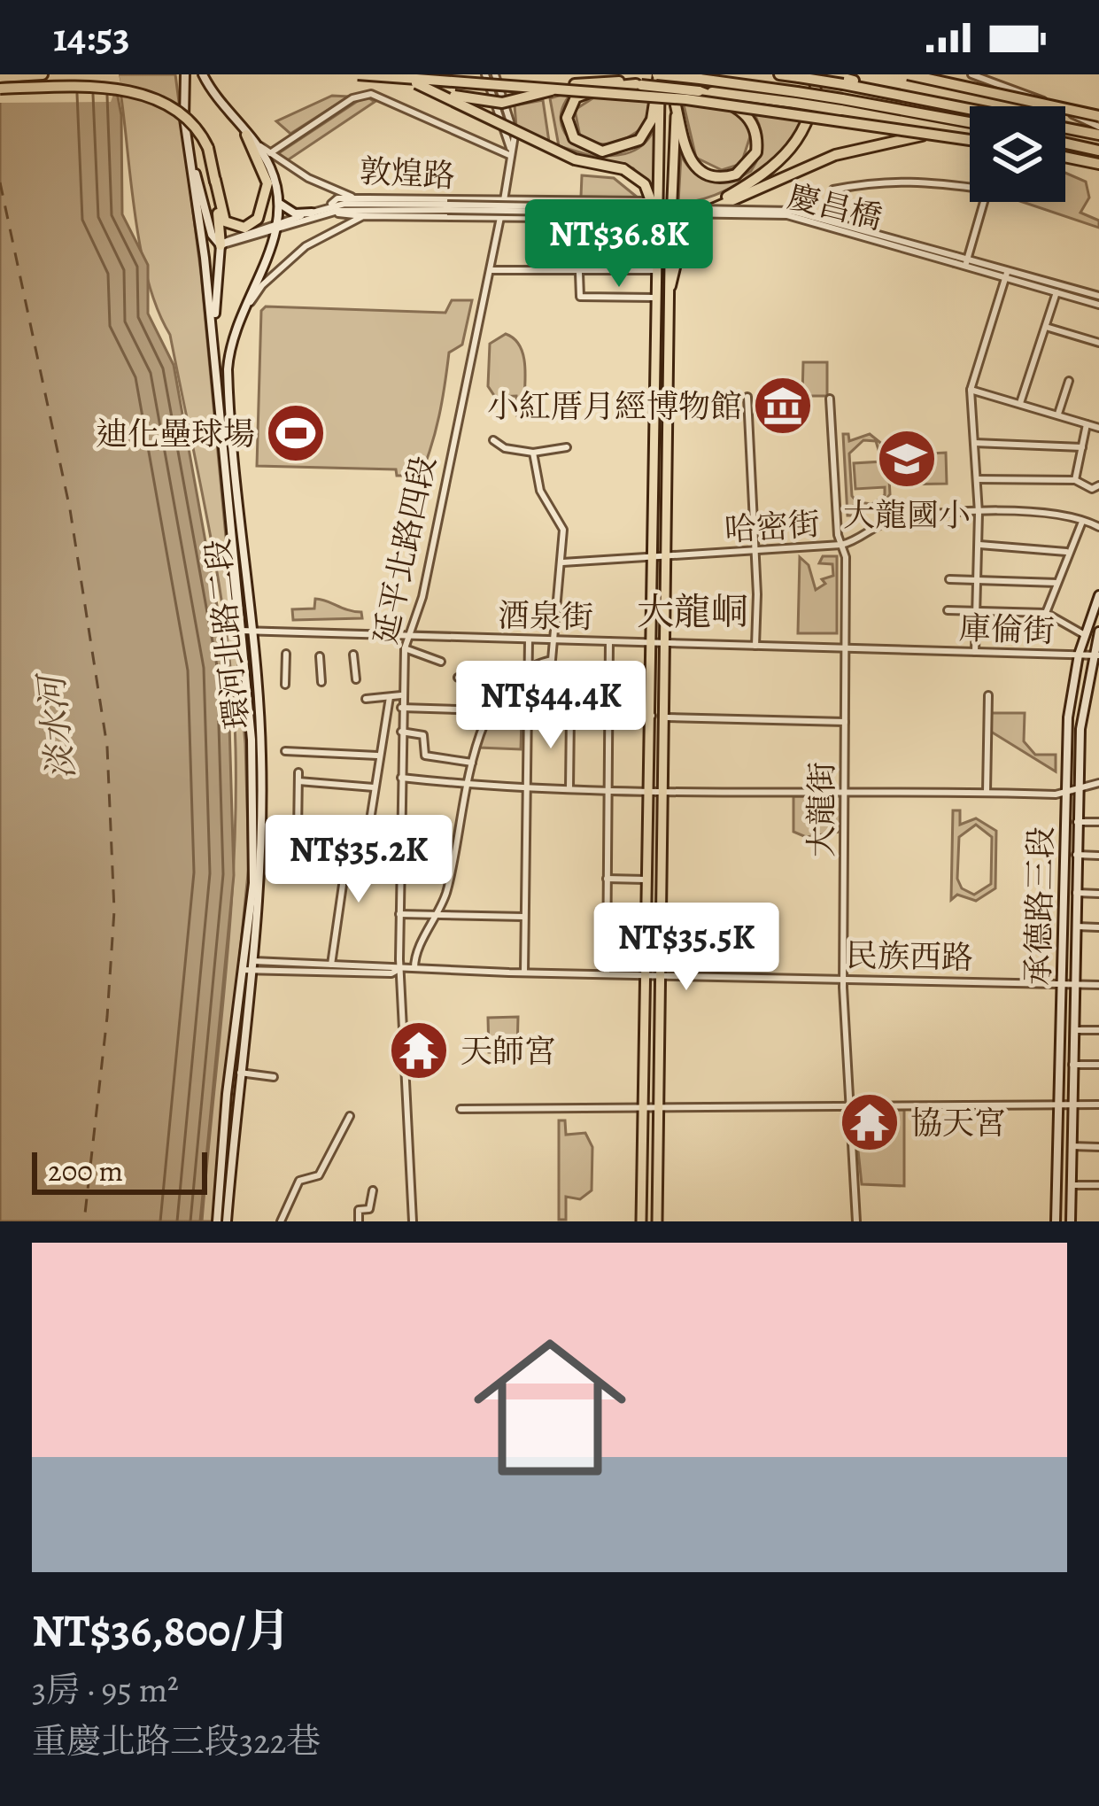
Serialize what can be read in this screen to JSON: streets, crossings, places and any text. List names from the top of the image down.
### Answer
{
  "streets": {
    "main road": ["環河北路二段", "承德路三段"],
    "street": [
      "敦煌路",
      "慶昌橋",
      "哈密街",
      "延平北路四段",
      "酒泉街",
      "庫倫街",
      "大龍街",
      "民族西路"
    ]
  },
  "crossings": [
    ["敦煌路", "延平北路四段"],
    ["敦煌路", "環河北路二段"],
    ["哈密街", "大龍街"],
    ["延平北路四段", "酒泉街"],
    ["延平北路四段", "民族西路"],
    ["酒泉街", "庫倫街"],
    ["酒泉街", "環河北路二段"],
    ["酒泉街", "大龍街"],
    ["庫倫街", "承德路三段"],
    ["環河北路二段", "民族西路"],
    ["大龍街", "民族西路"],
    ["承德路三段", "民族西路"]
  ],
  "districts": ["大龍峒"],
  "water": ["淡水河"],
  "places": {
    "museum": ["小紅厝月經博物館"],
    "sports": ["迪化壘球場"],
    "school or university": ["大龍國小"],
    "temple": ["天師宮", "協天宮"]
  },
  "scale_bar": "200 m",
  "page": {
    "status": "14:53",
    "price": [
      "NT$36.8K",
      "NT$44.4K",
      "NT$35.2K",
      "NT$35.5K"
    ],
    "scale": "200 m",
    "list": [
      {
        "name": "NT$36,800/月",
        "note": "3房 · 95 m² · 重慶北路三段322巷"
      }
    ]
  }
}
